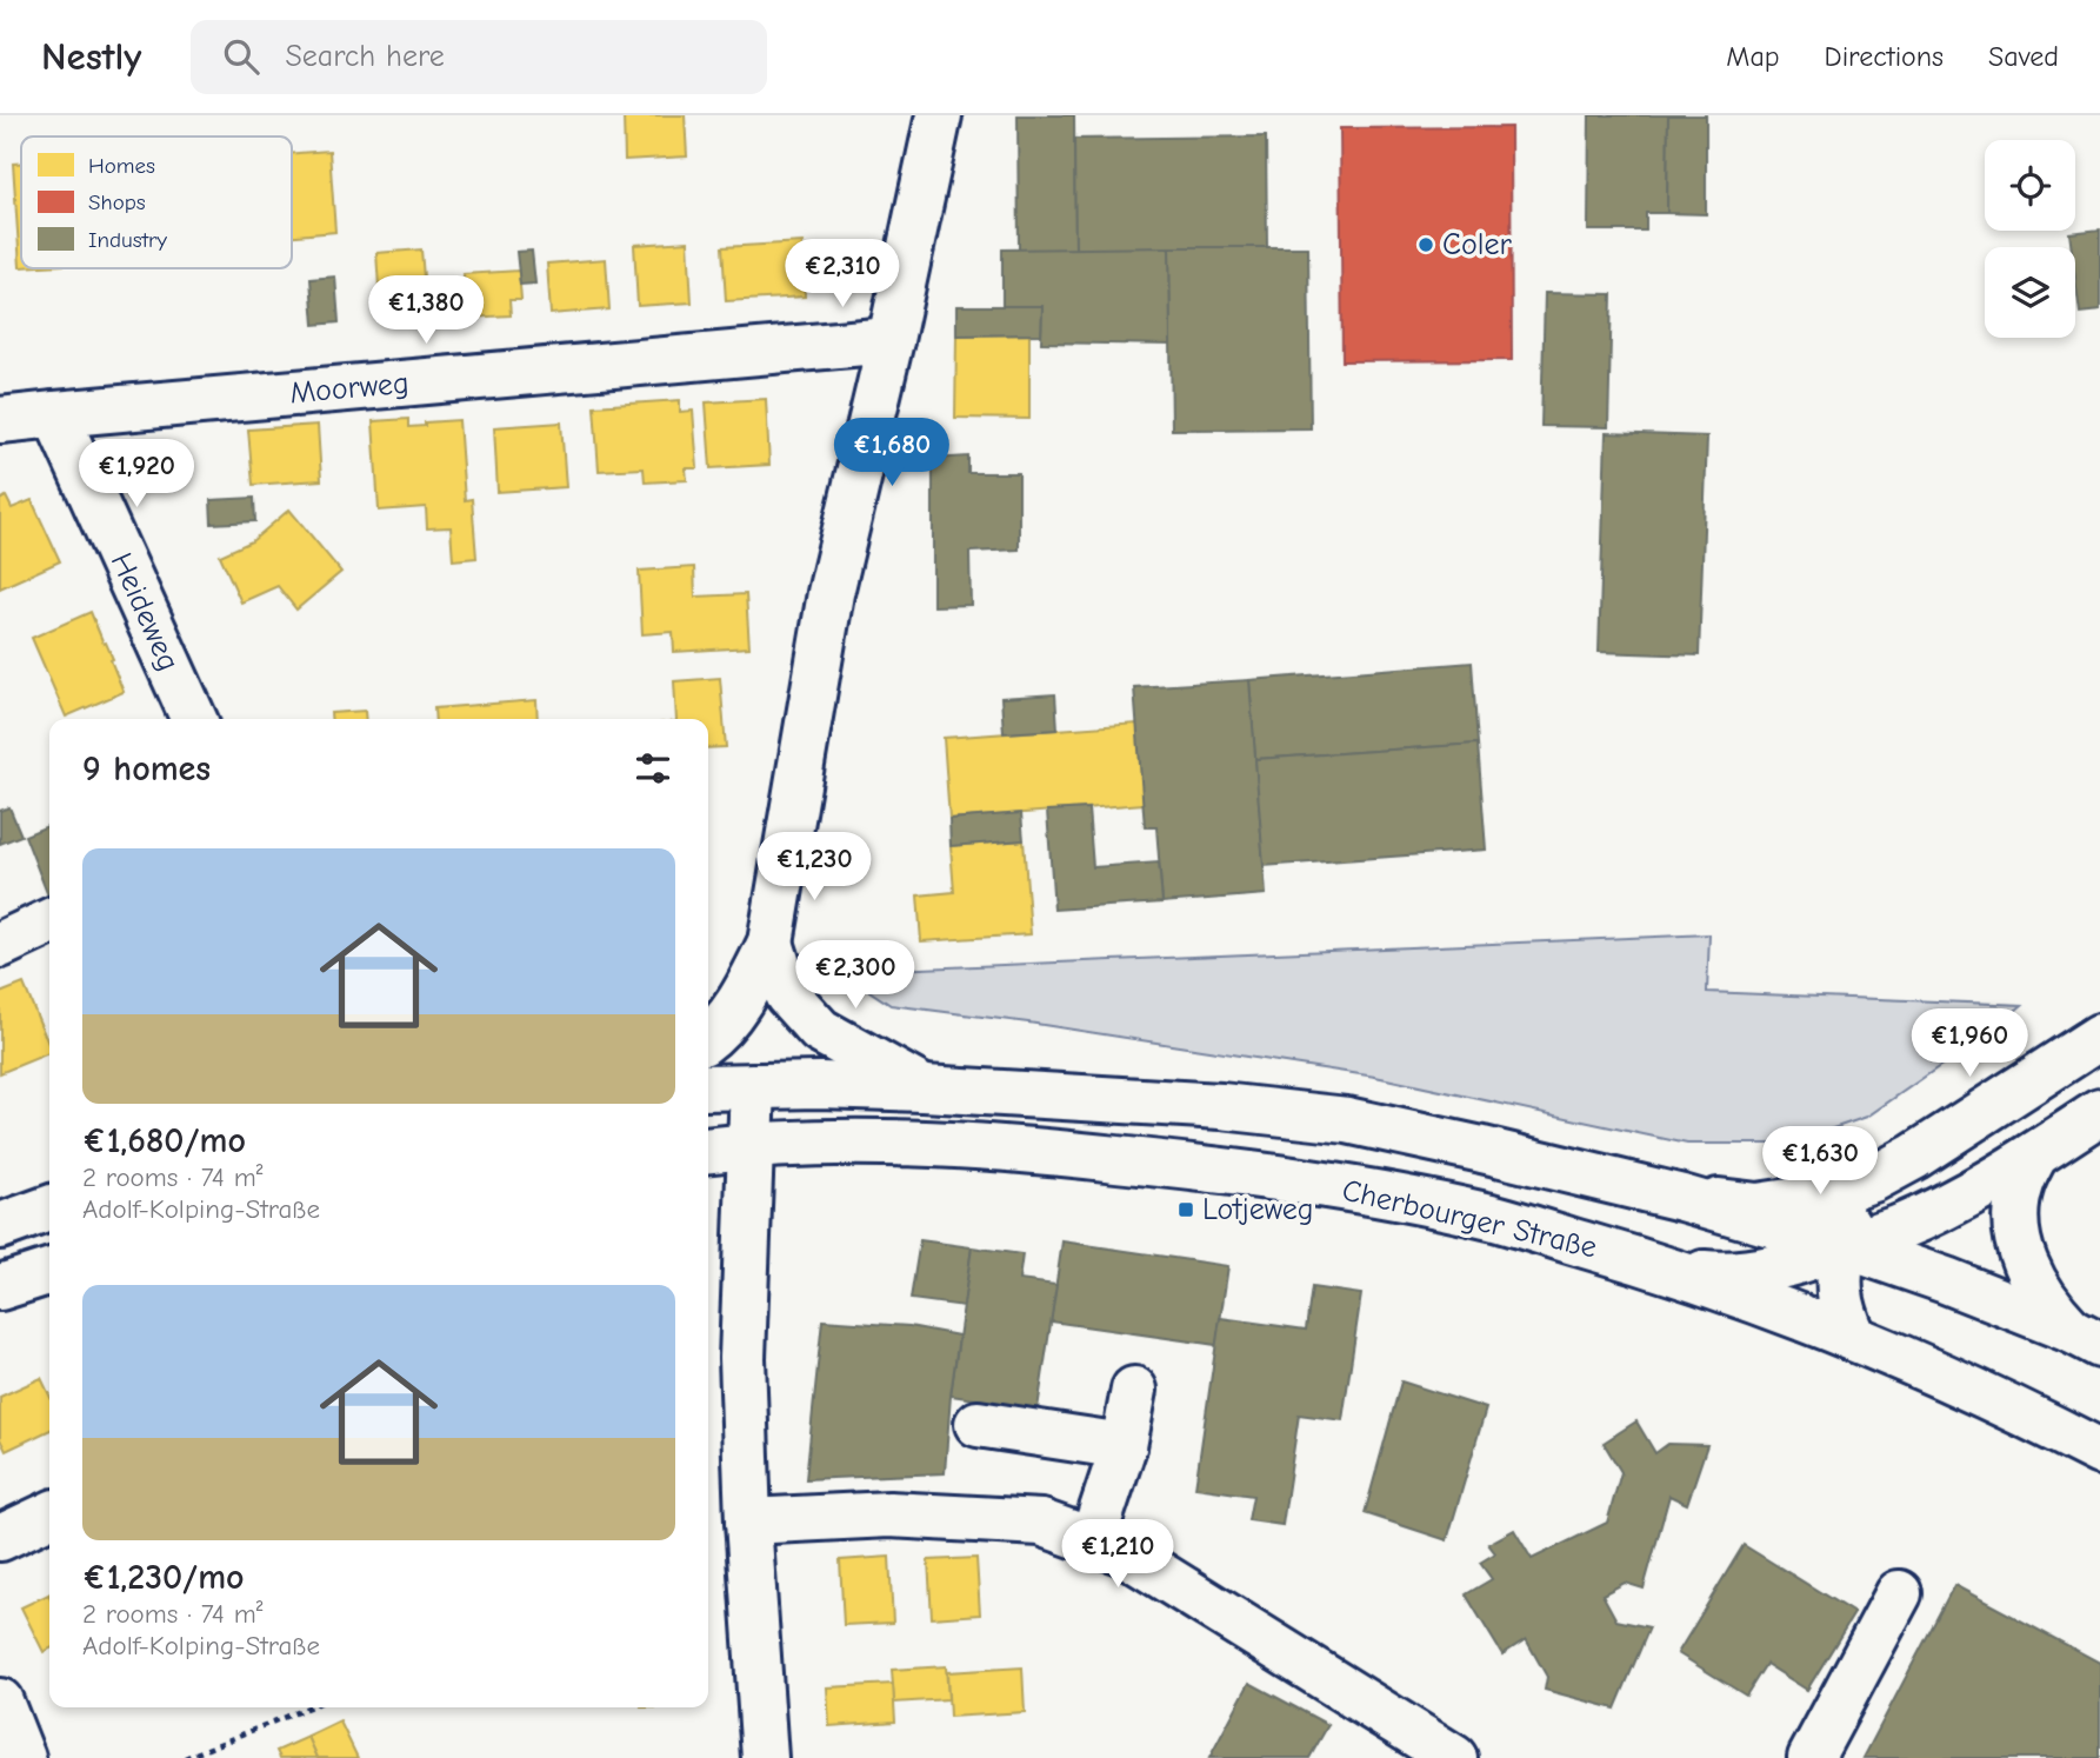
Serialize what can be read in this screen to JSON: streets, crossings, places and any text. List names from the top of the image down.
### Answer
{
  "streets": {
    "street": ["Moorweg", "Heideweg", "Cherbourger Straße"]
  },
  "crossings": [
    ["Moorweg", "Heideweg"]
  ],
  "places": {
    "other": ["Coler"],
    "transit": ["Lotjeweg"]
  },
  "legend": ["Homes", "Shops", "Industry"],
  "page": {
    "header": "Nestly",
    "search": "Search here",
    "nav": ["Map", "Directions", "Saved"],
    "price": [
      "€2,310",
      "€1,380",
      "€1,680",
      "€1,920",
      "€1,230",
      "€2,300",
      "€1,960",
      "€1,630",
      "€1,210"
    ],
    "heading": "9 homes",
    "list": [
      {
        "name": "€1,680/mo",
        "note": "2 rooms · 74 m² · Adolf-Kolping-Straße"
      },
      {
        "name": "€1,230/mo",
        "note": "2 rooms · 74 m² · Adolf-Kolping-Straße"
      }
    ]
  }
}
